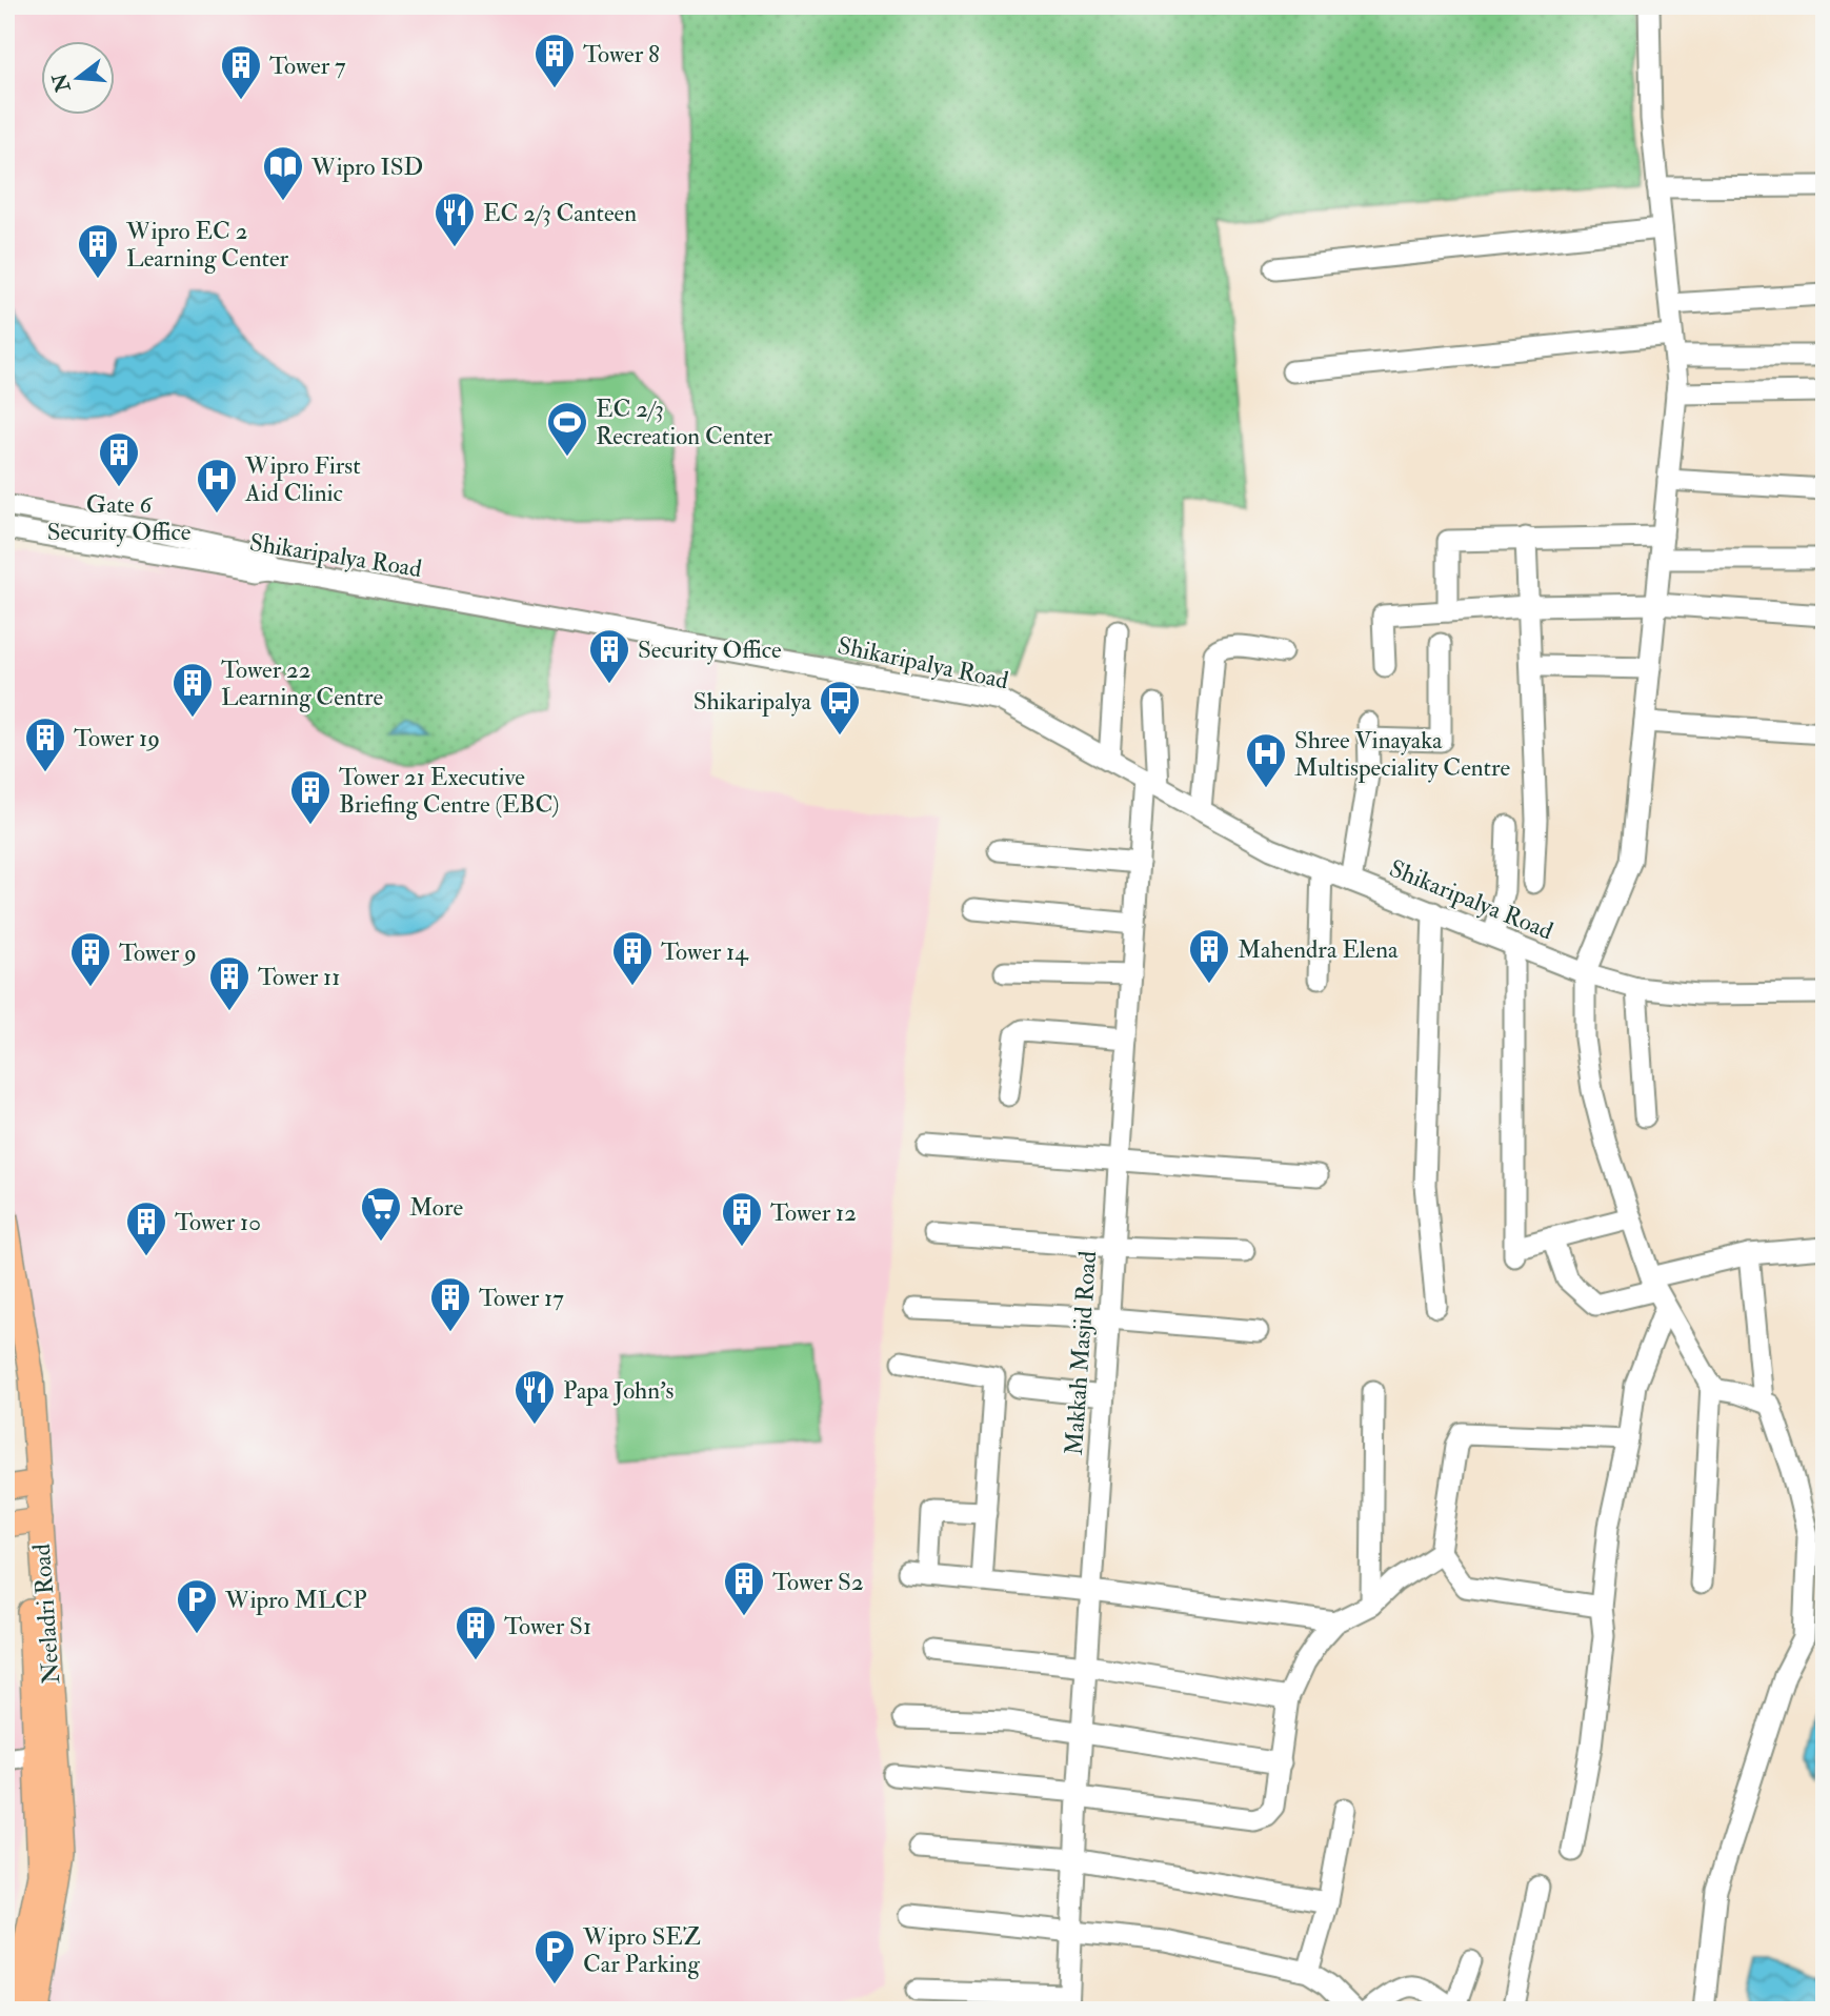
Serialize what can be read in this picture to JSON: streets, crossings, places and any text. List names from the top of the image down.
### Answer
{
  "streets": {
    "main road": ["Neeladri Road"],
    "street": ["Shikaripalya Road", "Makkah Masjid Road"]
  },
  "crossings": [
    ["Shikaripalya Road", "Makkah Masjid Road"]
  ],
  "places": {
    "building": [
      "Tower 8",
      "Tower 7",
      "Wipro EC 2 Learning Center",
      "Gate 6 Security Office",
      "Security Office",
      "Tower 22 Learning Centre",
      "Tower 19",
      "Tower 21 Executive Briefing Centre (EBC)",
      "Mahendra Elena",
      "Tower 14",
      "Tower 9",
      "Tower 11",
      "Tower 12",
      "Tower 10",
      "Tower 17",
      "Tower S2",
      "Tower S1"
    ],
    "library": ["Wipro ISD"],
    "restaurant": ["EC 2/3 Canteen", "Papa John's"],
    "sports": ["EC 2/3 Recreation Center"],
    "hospital": ["Wipro First Aid Clinic", "Shree Vinayaka Multispeciality Centre"],
    "bus stop": ["Shikaripalya"],
    "supermarket": ["More"],
    "parking": ["Wipro MLCP", "Wipro SEZ Car Parking"]
  },
  "north": "left"
}
